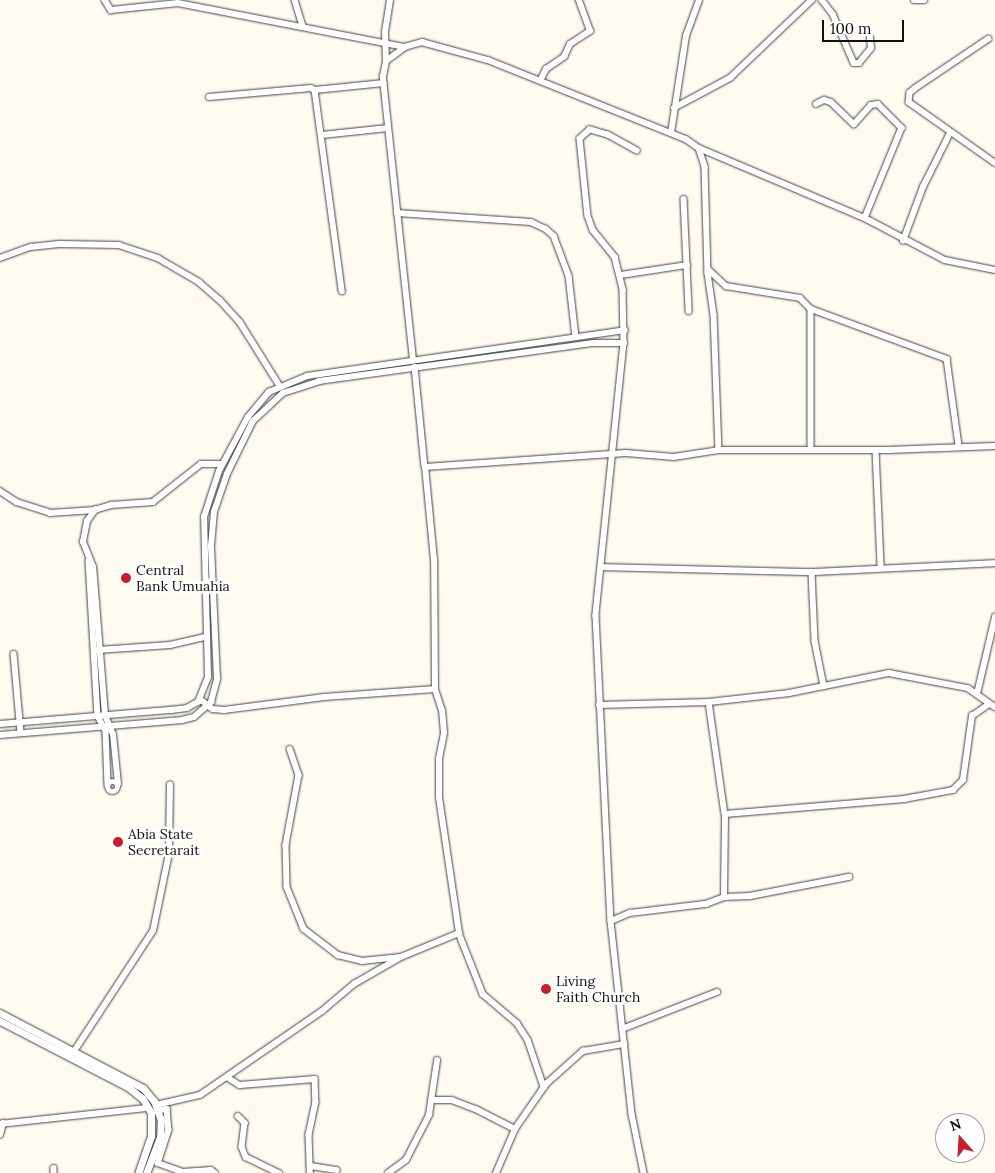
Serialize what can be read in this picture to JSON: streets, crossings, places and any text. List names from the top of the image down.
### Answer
{
  "places": ["Central Bank Umuahia", "Abia State Secretarait", "Living Faith Church"],
  "scale_bar": "100 m",
  "north": "top"
}
